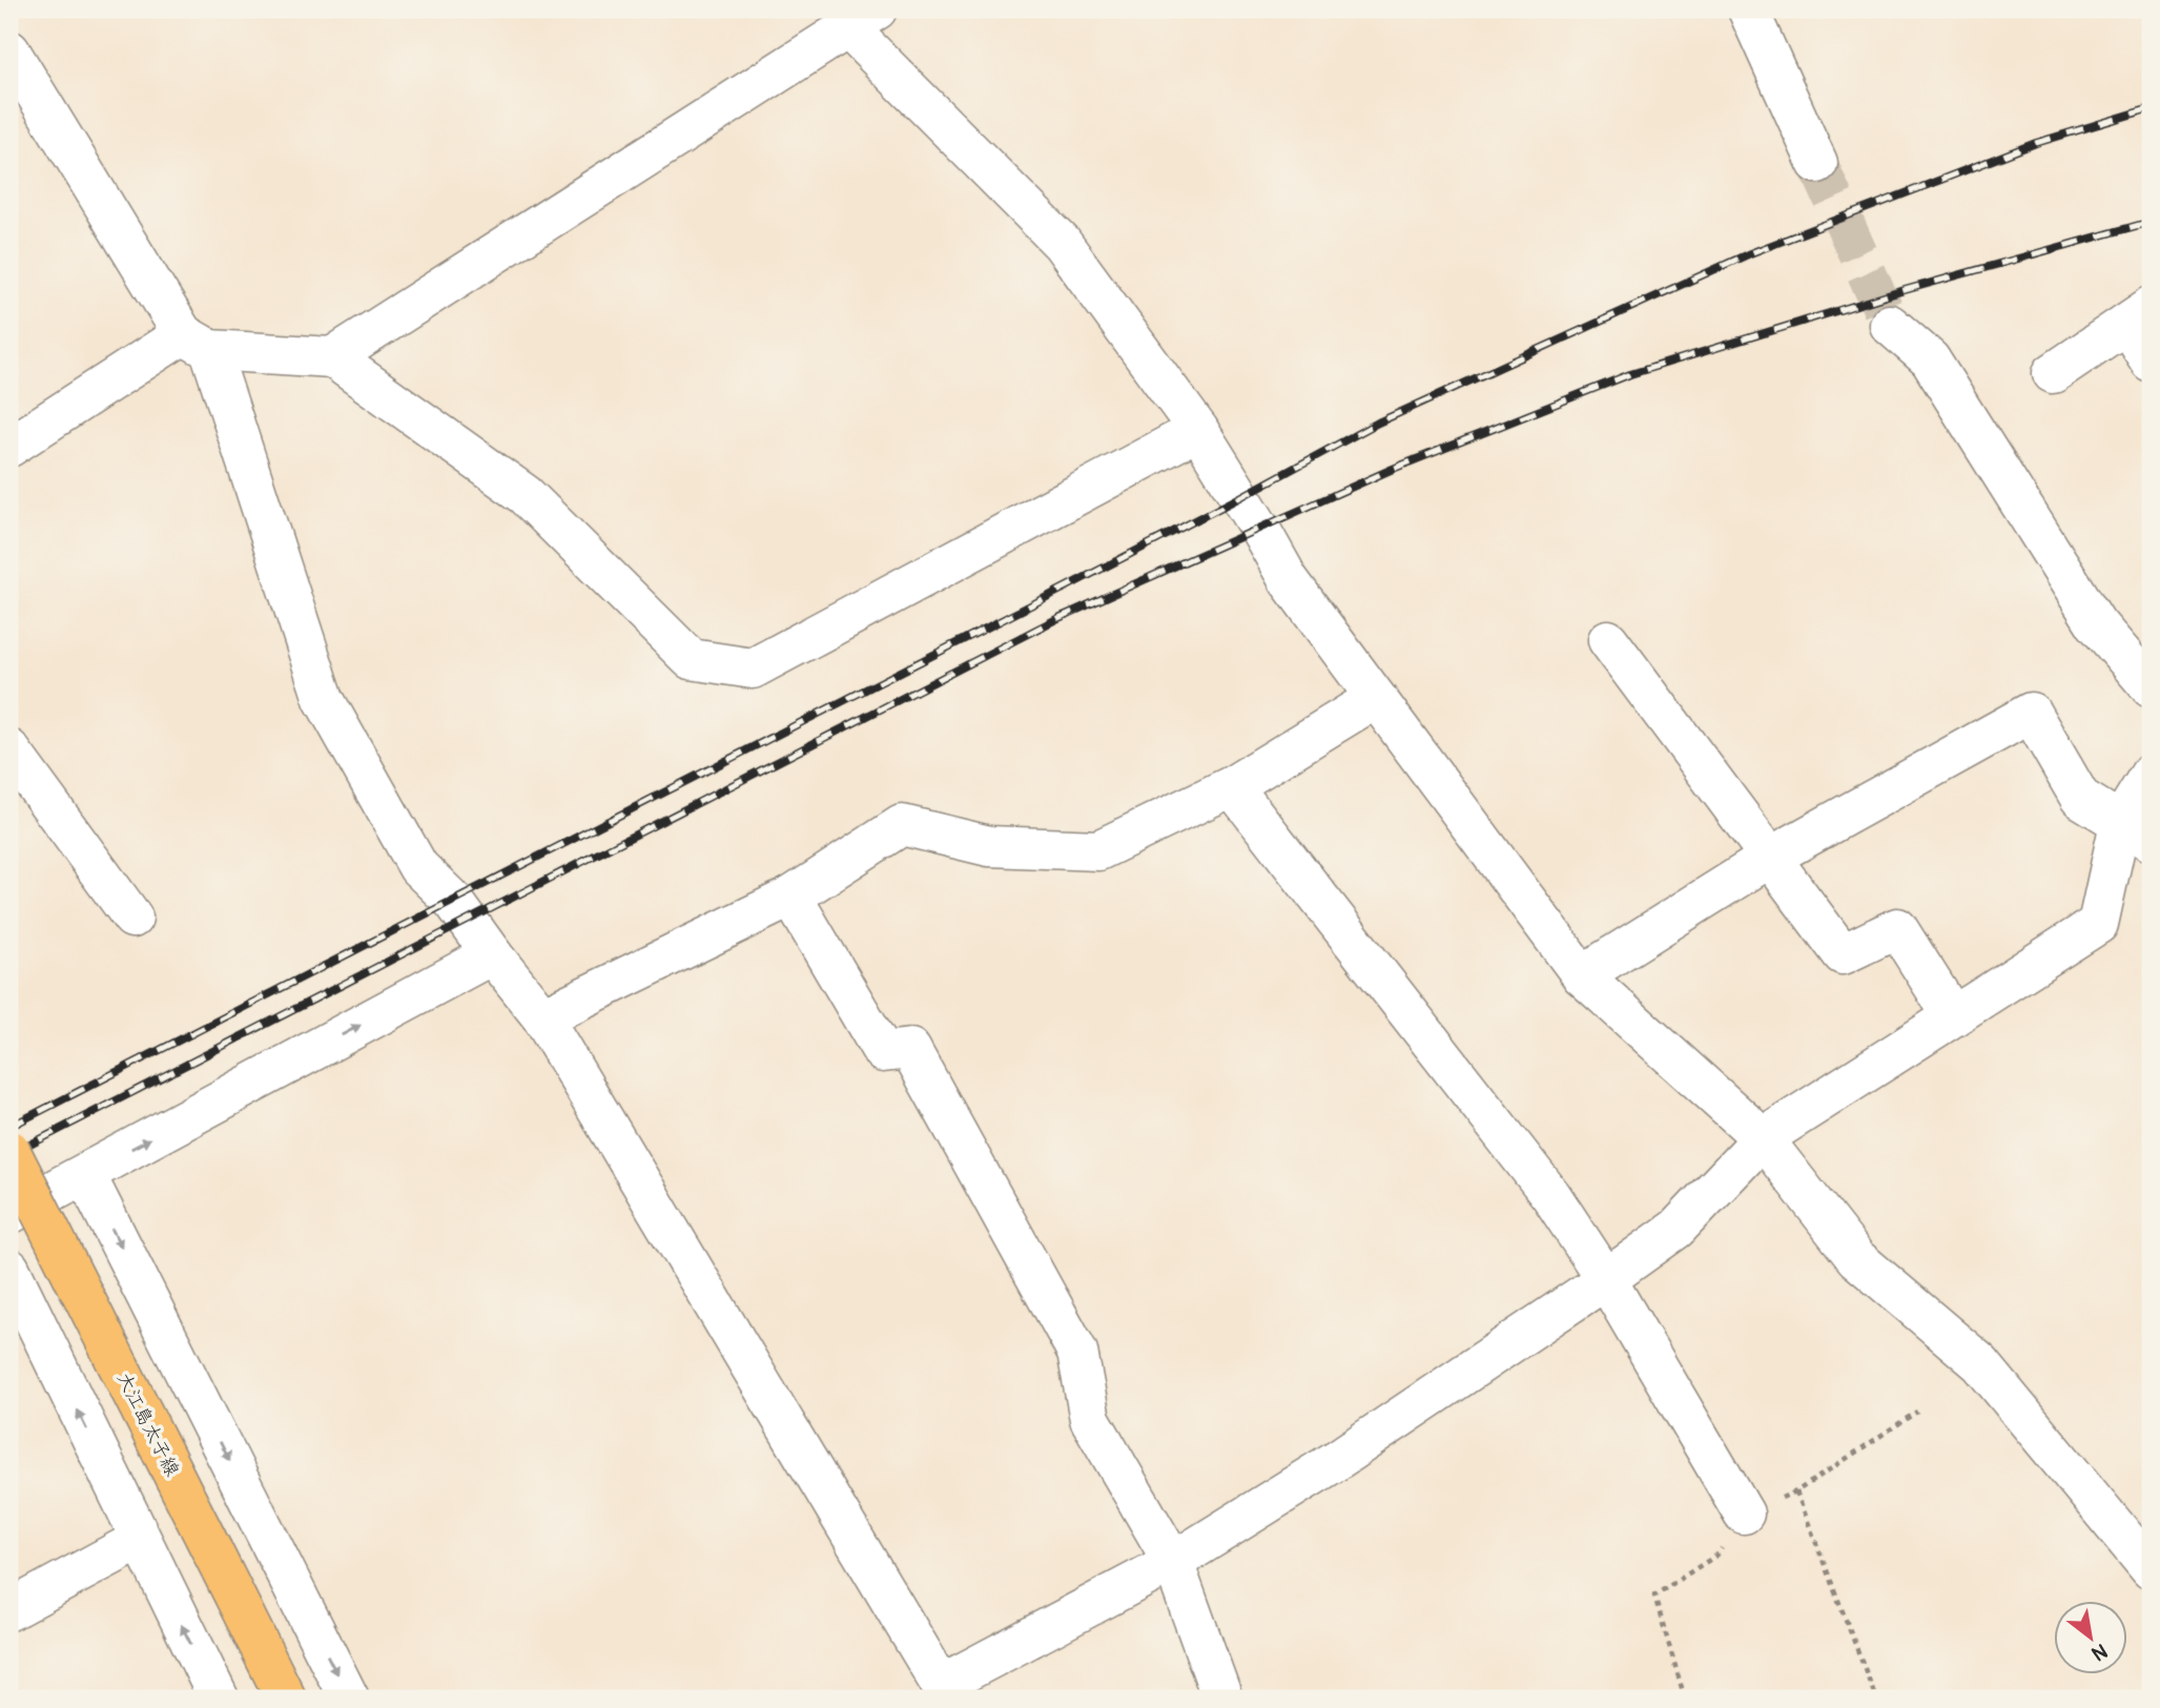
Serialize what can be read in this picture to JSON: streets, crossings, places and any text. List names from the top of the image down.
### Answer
{
  "streets": {
    "main road": ["大江島太子線"]
  },
  "north": "bottom right"
}
